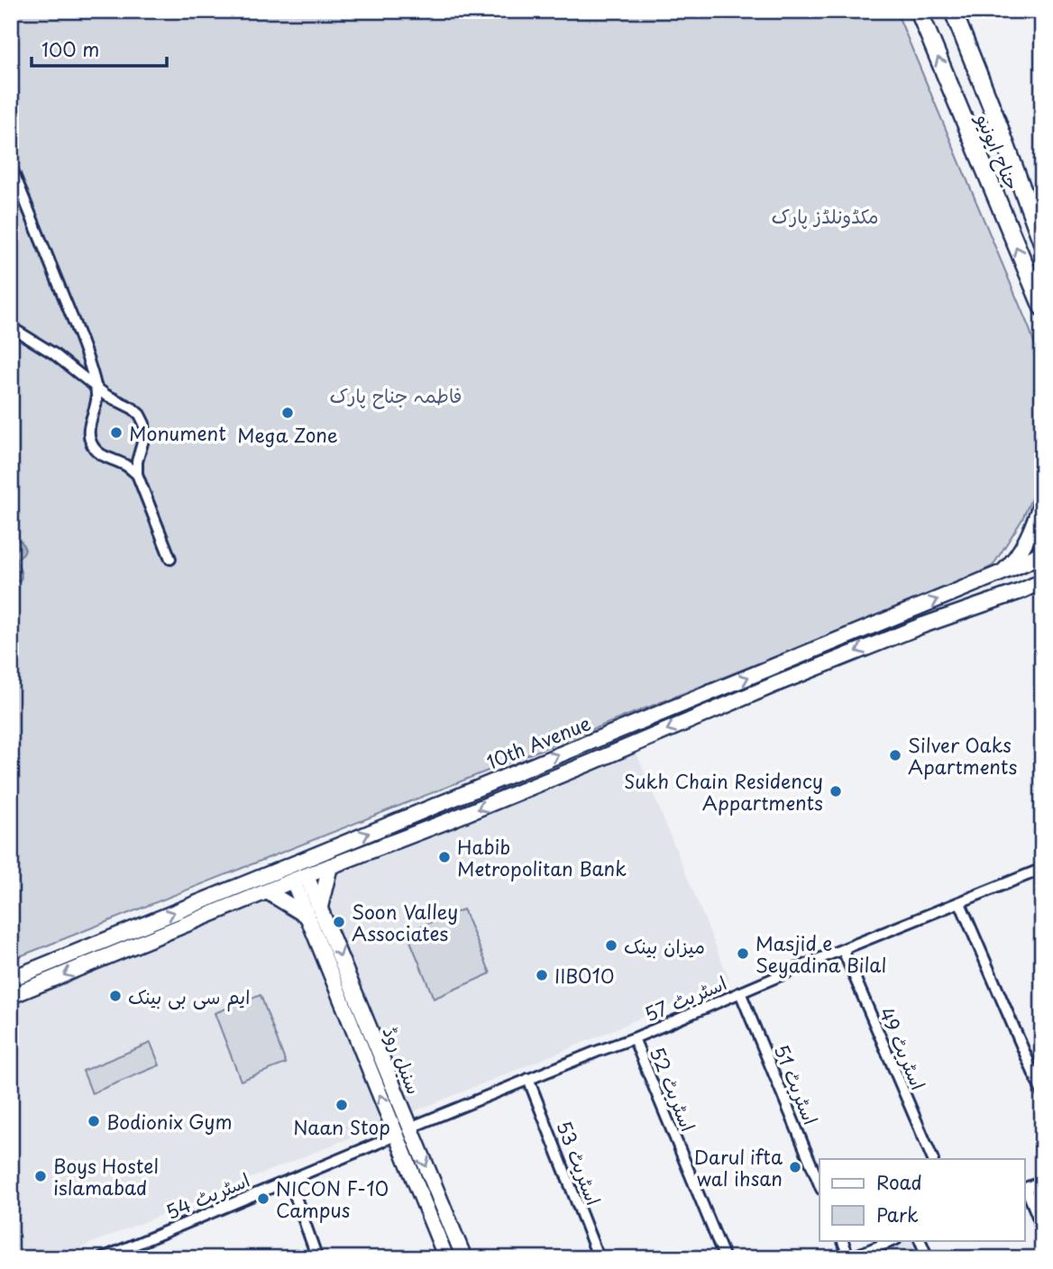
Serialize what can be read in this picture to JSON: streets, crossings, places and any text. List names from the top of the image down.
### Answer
{
  "streets": {
    "main road": ["جناح ایونیو", "10th Avenue", "سنبل روڈ"],
    "street": [
      "اسٹریٹ 57",
      "اسٹریٹ 49",
      "اسٹریٹ 51",
      "اسٹریٹ 52",
      "اسٹریٹ 53",
      "اسٹریٹ 54"
    ]
  },
  "crossings": [
    ["10th Avenue", "سنبل روڈ"],
    ["اسٹریٹ 57", "اسٹریٹ 49"],
    ["اسٹریٹ 57", "سنبل روڈ"],
    ["اسٹریٹ 57", "اسٹریٹ 51"],
    ["اسٹریٹ 57", "اسٹریٹ 52"],
    ["اسٹریٹ 57", "اسٹریٹ 53"],
    ["سنبل روڈ", "اسٹریٹ 54"]
  ],
  "parks": ["مکڈونلڈز پارک", "فاطمہ جناح پارک"],
  "places": [
    "Mega Zone",
    "Monument",
    "Silver Oaks Apartments",
    "Sukh Chain Residency Appartments",
    "Habib Metropolitan Bank",
    "Soon Valley Associates",
    "میزان بینک",
    "Masjid e Seyadina Bilal",
    "IIB010",
    "ایم سی بی بینک",
    "Naan Stop",
    "Bodionix Gym",
    "Darul ifta wal ihsan",
    "Boys Hostel islamabad",
    "NICON F-10 Campus"
  ],
  "legend": ["Road", "Park"],
  "scale_bar": "100 m"
}
